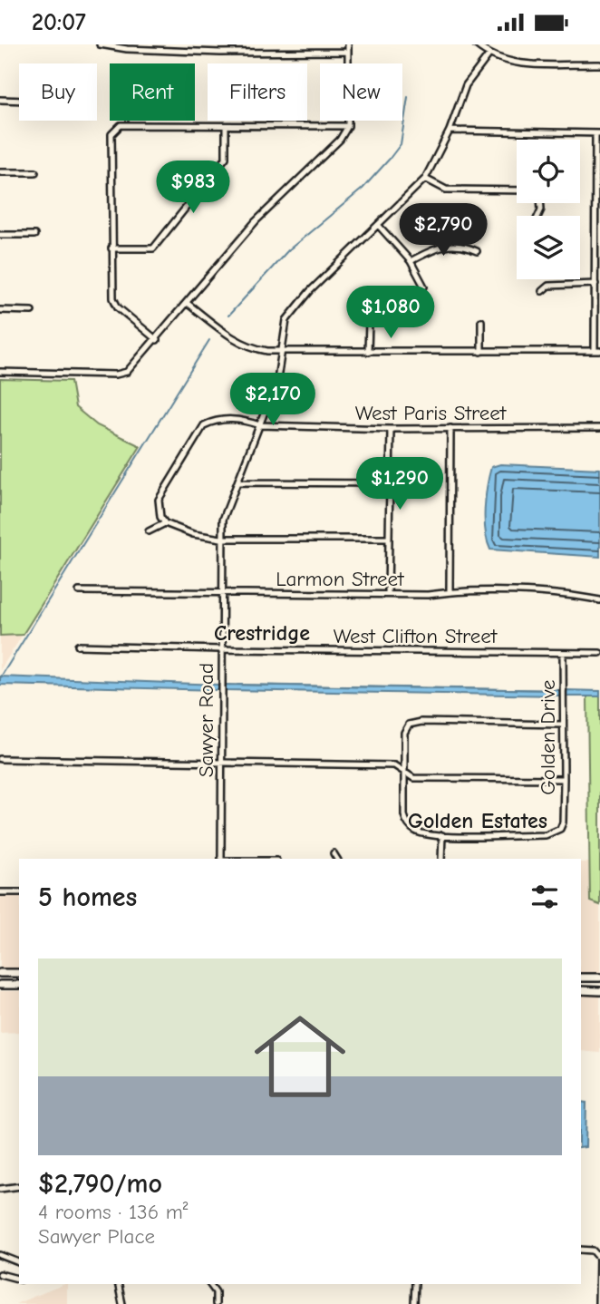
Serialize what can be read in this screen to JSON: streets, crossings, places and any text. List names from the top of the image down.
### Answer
{
  "streets": {
    "street": [
      "West Paris Street",
      "Larmon Street",
      "West Clifton Street",
      "Sawyer Road",
      "Golden Drive"
    ]
  },
  "crossings": [
    ["West Paris Street", "Sawyer Road"],
    ["Larmon Street", "Sawyer Road"],
    ["West Clifton Street", "Sawyer Road"],
    ["West Clifton Street", "Golden Drive"]
  ],
  "districts": ["Crestridge", "Golden Estates"],
  "page": {
    "status": "20:07",
    "chip": [
      "Buy",
      "Rent",
      "Filters",
      "New"
    ],
    "price": [
      "$983",
      "$2,790",
      "$1,080",
      "$2,170",
      "$1,290"
    ],
    "heading": "5 homes",
    "list": [
      {
        "name": "$2,790/mo",
        "note": "4 rooms · 136 m² · Sawyer Place"
      }
    ]
  }
}
